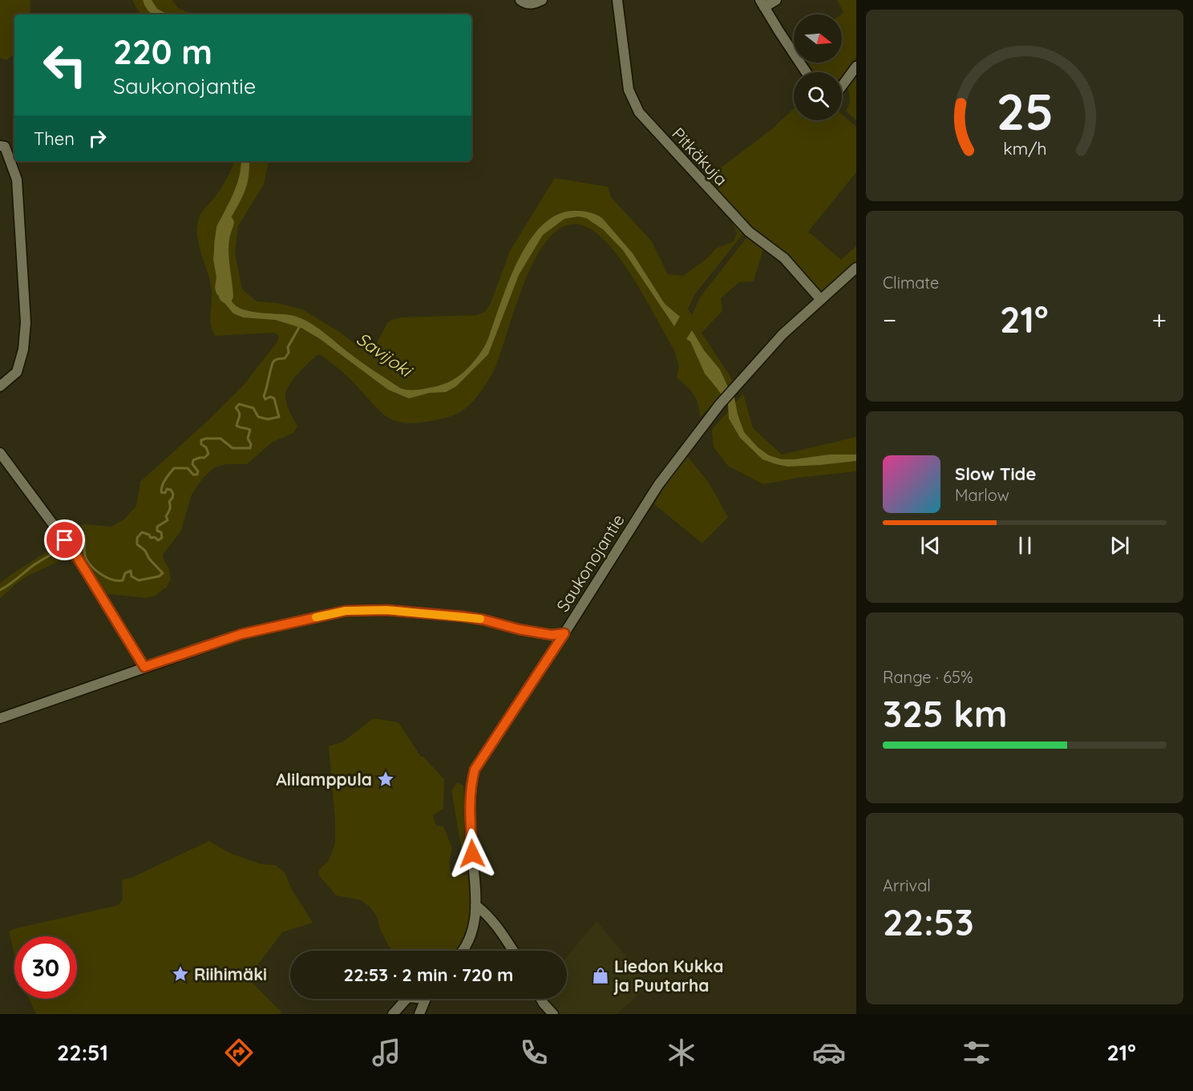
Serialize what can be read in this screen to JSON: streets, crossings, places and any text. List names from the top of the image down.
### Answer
{
  "streets": {
    "street": ["Pitkäkuja", "Saukonojantie"]
  },
  "crossings": [
    ["Pitkäkuja", "Saukonojantie"]
  ],
  "water": ["Savijoki"],
  "places": {
    "place": ["Alilamppula", "Riihimäki"],
    "shop": ["Liedon Kukka ja Puutarha"]
  },
  "north": "right",
  "page": {
    "turn": ["220 m", "Saukonojantie"],
    "then": "Then",
    "tile": [
      "Climate",
      ["Range · 65%", "325 km"],
      ["Arrival", "22:53"]
    ],
    "heat": ["−", "21°", "+"],
    "song": ["Slow Tide", "Marlow"],
    "limit": "30",
    "trip": "22:53 · 2 min · 720 m",
    "tabs": ["22:51", "21°"],
    "gauge": ["25", "km/h"]
  }
}
